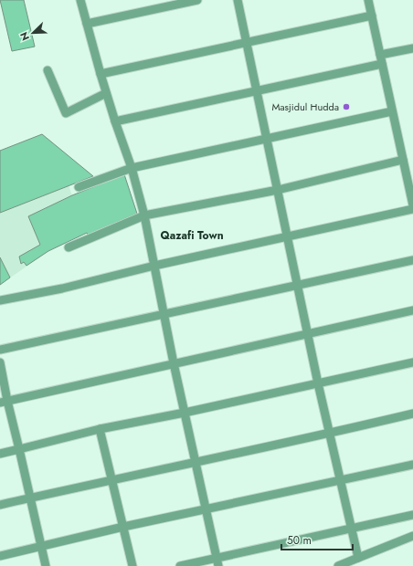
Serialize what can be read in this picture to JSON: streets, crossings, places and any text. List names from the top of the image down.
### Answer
{
  "districts": ["Qazafi Town"],
  "places": ["Masjidul Hudda"],
  "scale_bar": "50 m",
  "north": "bottom left"
}
